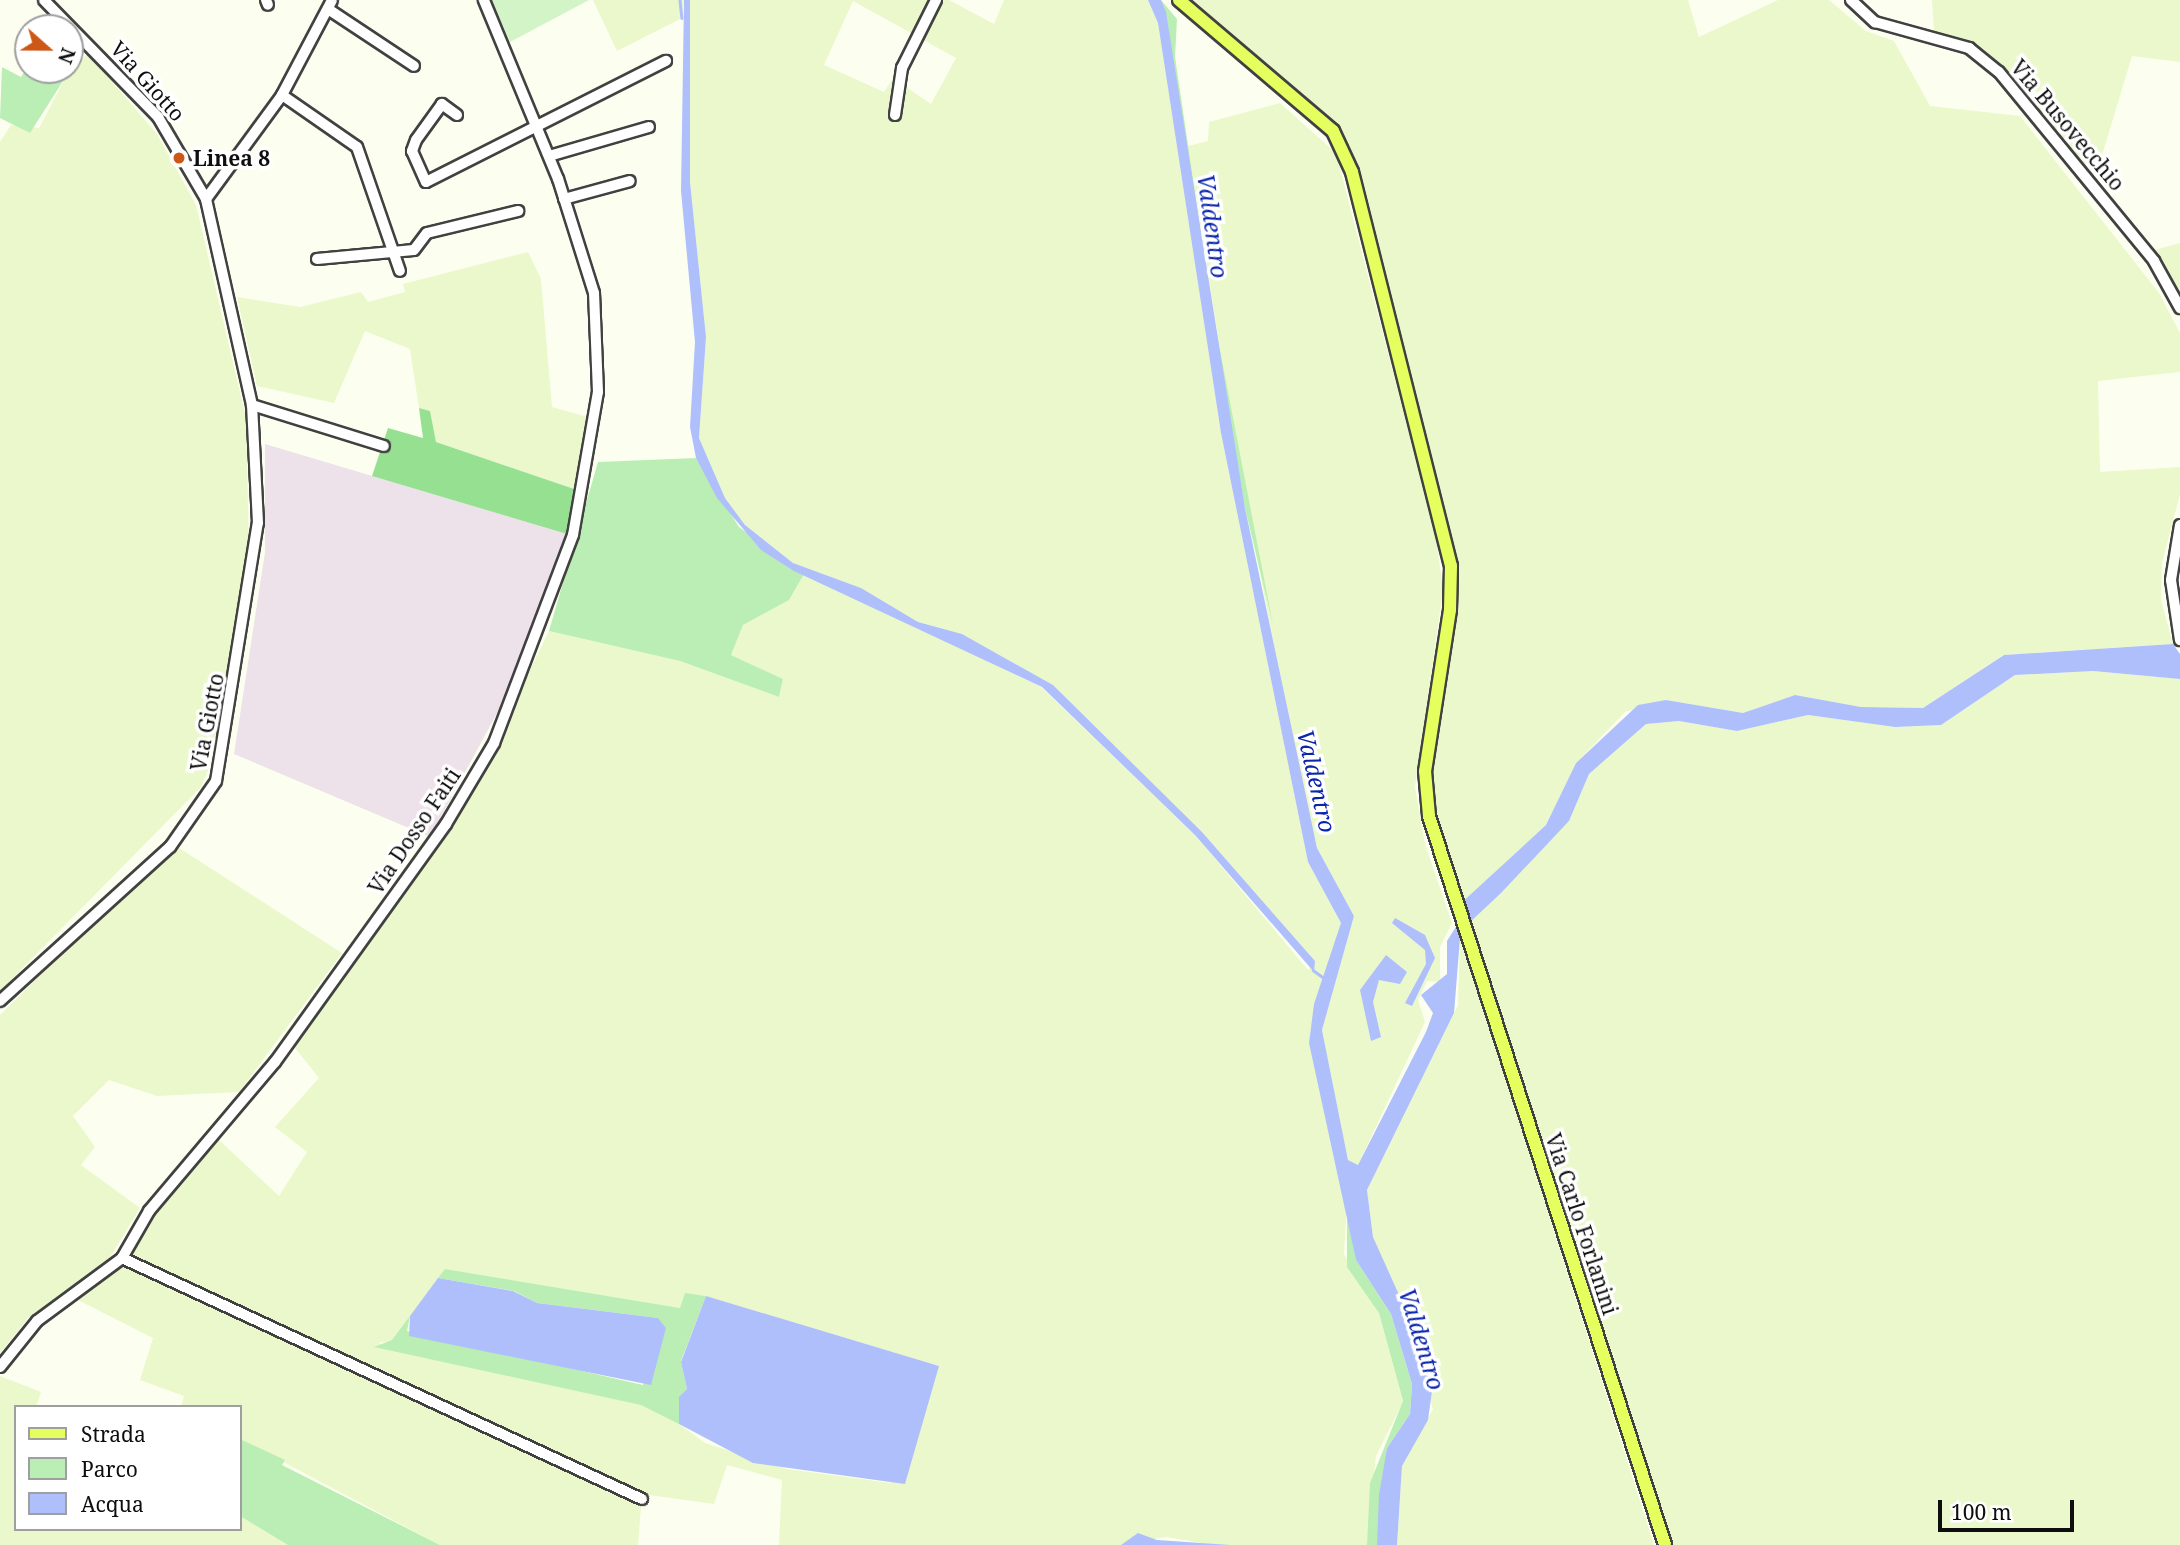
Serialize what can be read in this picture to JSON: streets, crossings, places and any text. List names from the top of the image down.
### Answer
{
  "streets": {
    "main road": ["Via Carlo Forlanini"],
    "street": ["Via Giotto", "Via Busovecchio", "Via Dosso Faiti"]
  },
  "water": ["Valdentro"],
  "places": ["Linea 8"],
  "legend": ["Strada", "Parco", "Acqua"],
  "scale_bar": "100 m",
  "north": "right"
}
